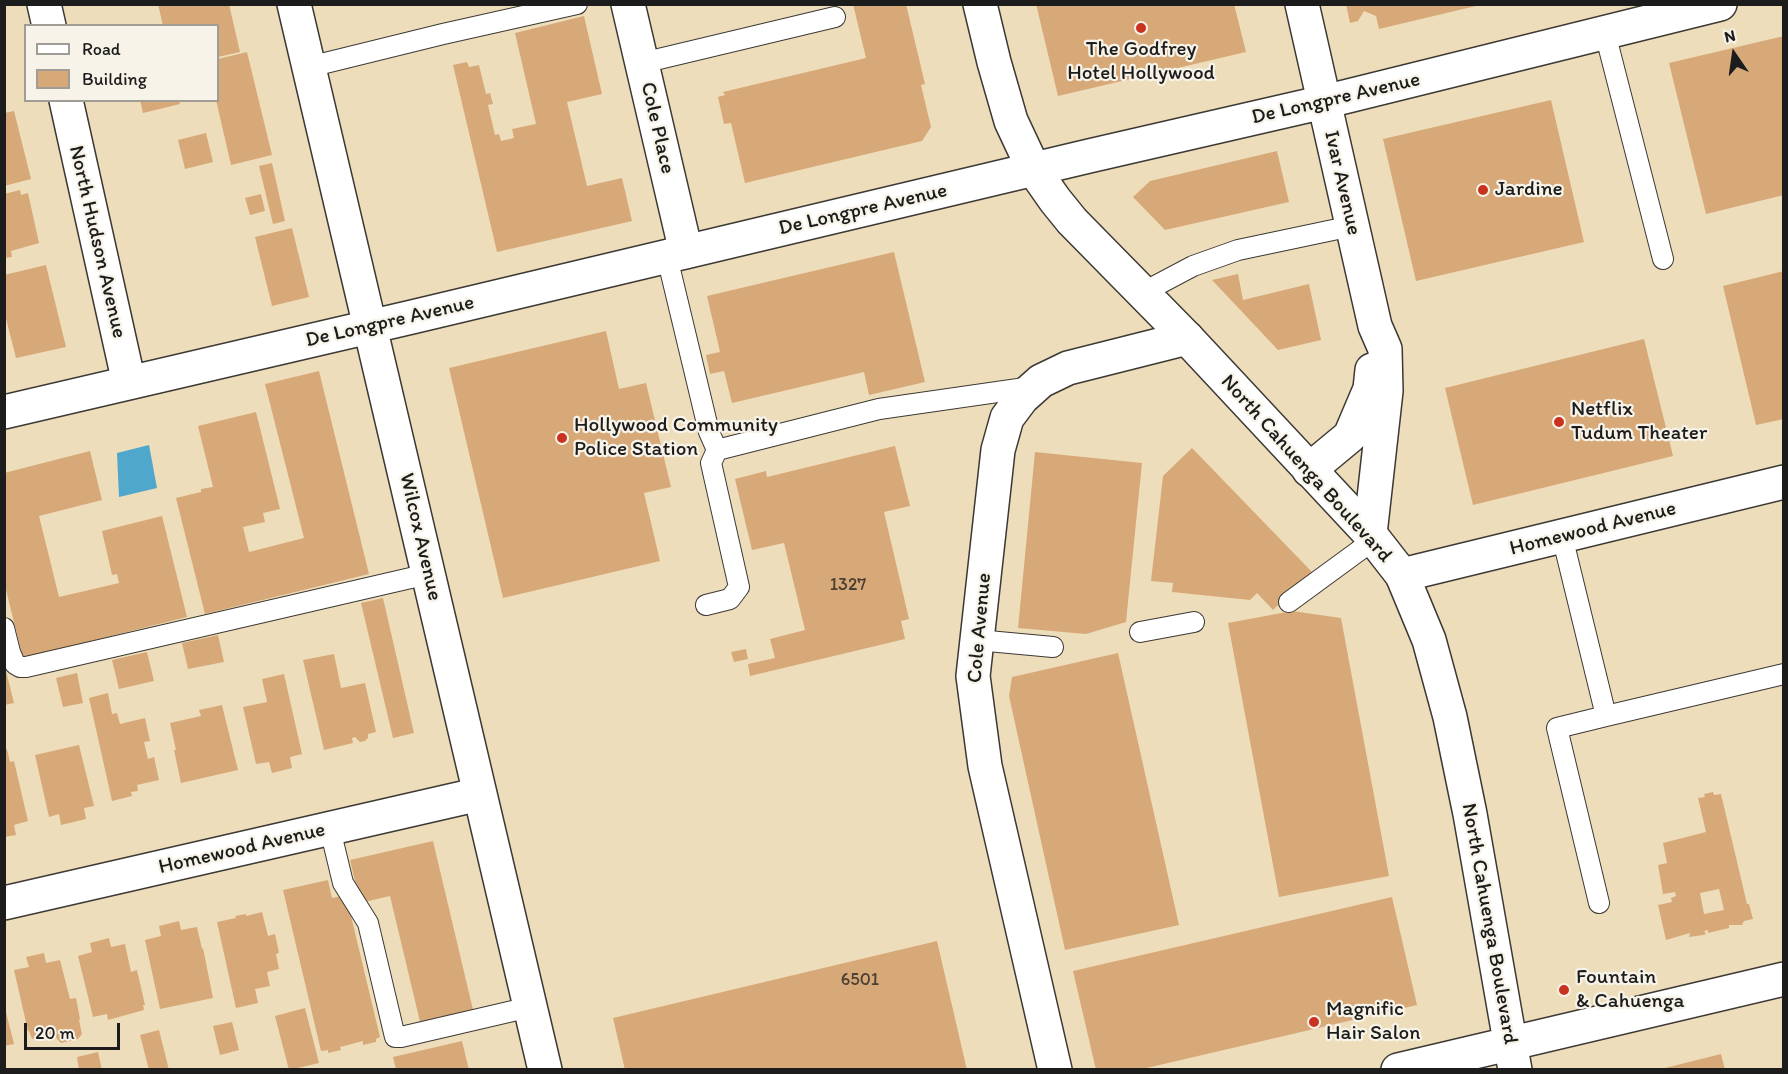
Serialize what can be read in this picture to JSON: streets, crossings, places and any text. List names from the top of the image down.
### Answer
{
  "streets": {
    "street": [
      "De Longpre Avenue",
      "Cole Place",
      "Ivar Avenue",
      "North Hudson Avenue",
      "North Cahuenga Boulevard",
      "Homewood Avenue",
      "Wilcox Avenue",
      "Cole Avenue"
    ]
  },
  "crossings": [
    ["De Longpre Avenue", "Cole Place"],
    ["De Longpre Avenue", "Ivar Avenue"],
    ["De Longpre Avenue", "North Hudson Avenue"],
    ["De Longpre Avenue", "North Cahuenga Boulevard"],
    ["De Longpre Avenue", "Wilcox Avenue"],
    ["Ivar Avenue", "North Cahuenga Boulevard"],
    ["North Cahuenga Boulevard", "Homewood Avenue"],
    ["North Cahuenga Boulevard", "Cole Avenue"],
    ["Homewood Avenue", "Wilcox Avenue"]
  ],
  "places": [
    "The Godfrey Hotel Hollywood",
    "Jardine",
    "Netflix Tudum Theater",
    "Hollywood Community Police Station",
    "Fountain & Cahuenga",
    "Magnific Hair Salon"
  ],
  "house_numbers": ["1327", "6501"],
  "legend": ["Road", "Building"],
  "scale_bar": "20 m",
  "north": "top"
}
